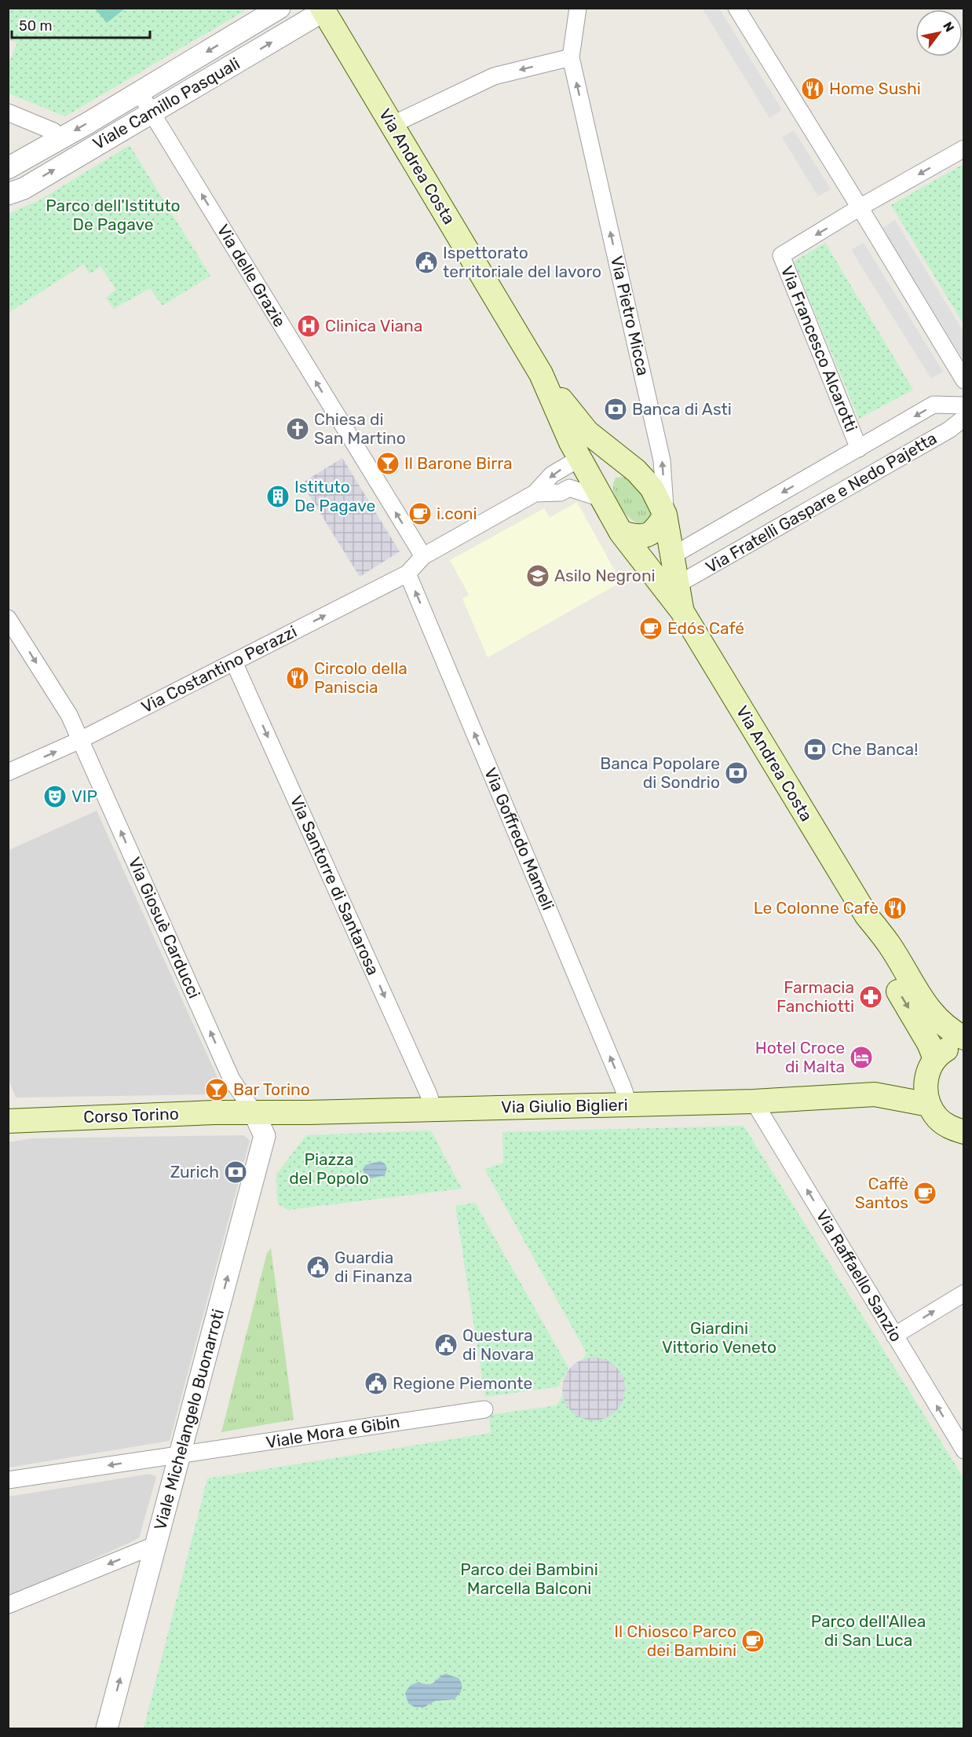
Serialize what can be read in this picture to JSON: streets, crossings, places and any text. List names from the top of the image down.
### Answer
{
  "streets": {
    "main road": ["Via Andrea Costa", "Via Giulio Biglieri", "Corso Torino"],
    "street": [
      "Viale Camillo Pasquali",
      "Via delle Grazie",
      "Via Pietro Micca",
      "Via Francesco Alcarotti",
      "Via Fratelli Gaspare e Nedo Pajetta",
      "Via Costantino Perazzi",
      "Via Goffredo Mameli",
      "Via Santorre di Santarosa",
      "Via Giosuè Carducci",
      "Via Raffaello Sanzio",
      "Viale Michelangelo Buonarroti",
      "Viale Mora e Gibin"
    ]
  },
  "crossings": [
    ["Viale Camillo Pasquali", "Via Andrea Costa"],
    ["Viale Camillo Pasquali", "Via delle Grazie"],
    ["Via Andrea Costa", "Via Pietro Micca"],
    ["Via Andrea Costa", "Via Fratelli Gaspare e Nedo Pajetta"],
    ["Via Andrea Costa", "Via Giulio Biglieri"],
    ["Via delle Grazie", "Via Costantino Perazzi"],
    ["Via Francesco Alcarotti", "Via Fratelli Gaspare e Nedo Pajetta"],
    ["Via Costantino Perazzi", "Via Goffredo Mameli"],
    ["Via Costantino Perazzi", "Via Santorre di Santarosa"],
    ["Via Costantino Perazzi", "Via Giosuè Carducci"],
    ["Via Goffredo Mameli", "Via Giulio Biglieri"],
    ["Via Santorre di Santarosa", "Via Giulio Biglieri"],
    ["Via Giosuè Carducci", "Via Giulio Biglieri"],
    ["Via Giosuè Carducci", "Corso Torino"],
    ["Via Giosuè Carducci", "Viale Michelangelo Buonarroti"],
    ["Via Giulio Biglieri", "Corso Torino"],
    ["Via Giulio Biglieri", "Via Raffaello Sanzio"],
    ["Via Giulio Biglieri", "Viale Michelangelo Buonarroti"],
    ["Corso Torino", "Viale Michelangelo Buonarroti"],
    ["Viale Michelangelo Buonarroti", "Viale Mora e Gibin"]
  ],
  "one_way": [
    "Via delle Grazie",
    "Via Pietro Micca",
    "Via Francesco Alcarotti",
    "Via Costantino Perazzi",
    "Via Goffredo Mameli",
    "Via Santorre di Santarosa",
    "Via Raffaello Sanzio",
    "Viale Michelangelo Buonarroti"
  ],
  "parks": [
    "Parco dell'Istituto De Pagave",
    "Piazza del Popolo",
    "Giardini Vittorio Veneto",
    "Parco dei Bambini Marcella Balconi",
    "Parco dell'Allea di San Luca"
  ],
  "places": {
    "restaurant": ["Home Sushi", "Circolo della Paniscia", "Le Colonne Cafè"],
    "public building": [
      "Ispettorato territoriale del lavoro",
      "Guardia di Finanza",
      "Questura di Novara",
      "Regione Piemonte"
    ],
    "hospital": ["Clinica Viana"],
    "bank": [
      "Banca di Asti",
      "Che Banca!",
      "Banca Popolare di Sondrio",
      "Zurich"
    ],
    "church": ["Chiesa di San Martino"],
    "bar": ["Il Barone Birra", "Bar Torino"],
    "building": ["Istituto De Pagave"],
    "cafe": [
      "i.coni",
      "Edós Café",
      "Caffè Santos",
      "Il Chiosco Parco dei Bambini"
    ],
    "school or university": ["Asilo Negroni"],
    "theatre": ["VIP"],
    "pharmacy": ["Farmacia Fanchiotti"],
    "hotel": ["Hotel Croce di Malta"]
  },
  "scale_bar": "50 m",
  "north": "top right"
}
